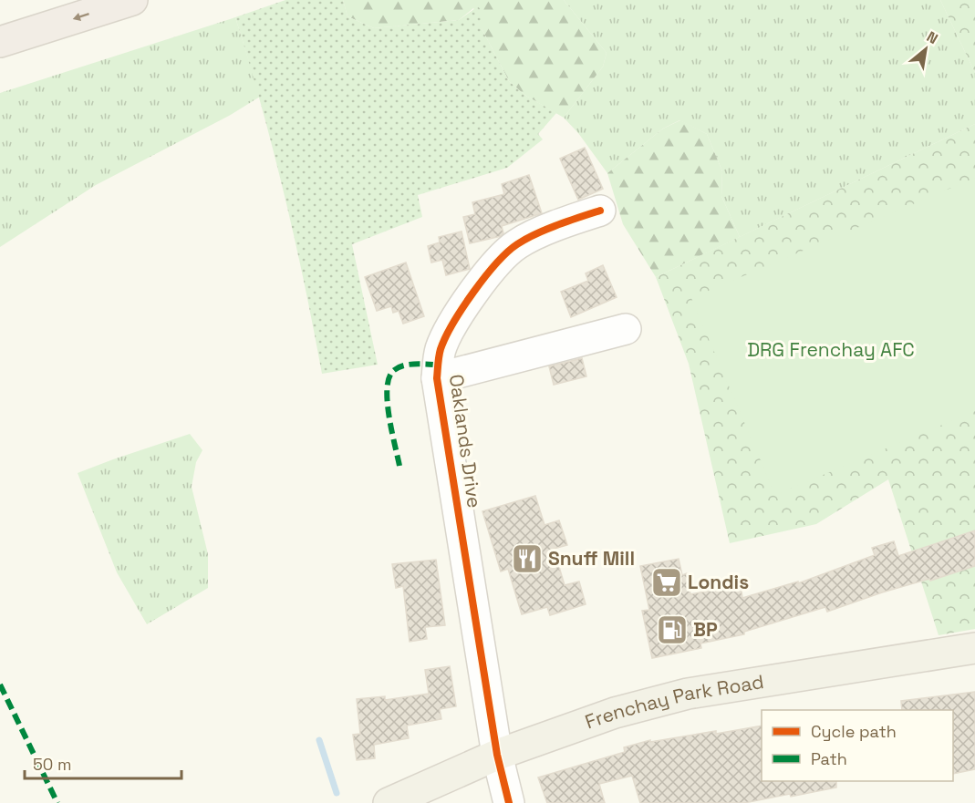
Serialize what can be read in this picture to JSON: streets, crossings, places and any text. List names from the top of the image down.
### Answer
{
  "streets": {
    "main road": ["Frenchay Park Road"],
    "street": ["Oaklands Drive"]
  },
  "crossings": [
    ["Oaklands Drive", "Frenchay Park Road"]
  ],
  "parks": ["DRG Frenchay AFC"],
  "places": {
    "restaurant": ["Snuff Mill"],
    "supermarket": ["Londis"],
    "fuel station": ["BP"]
  },
  "legend": ["Cycle path", "Path"],
  "scale_bar": "50 m",
  "north": "top right"
}
